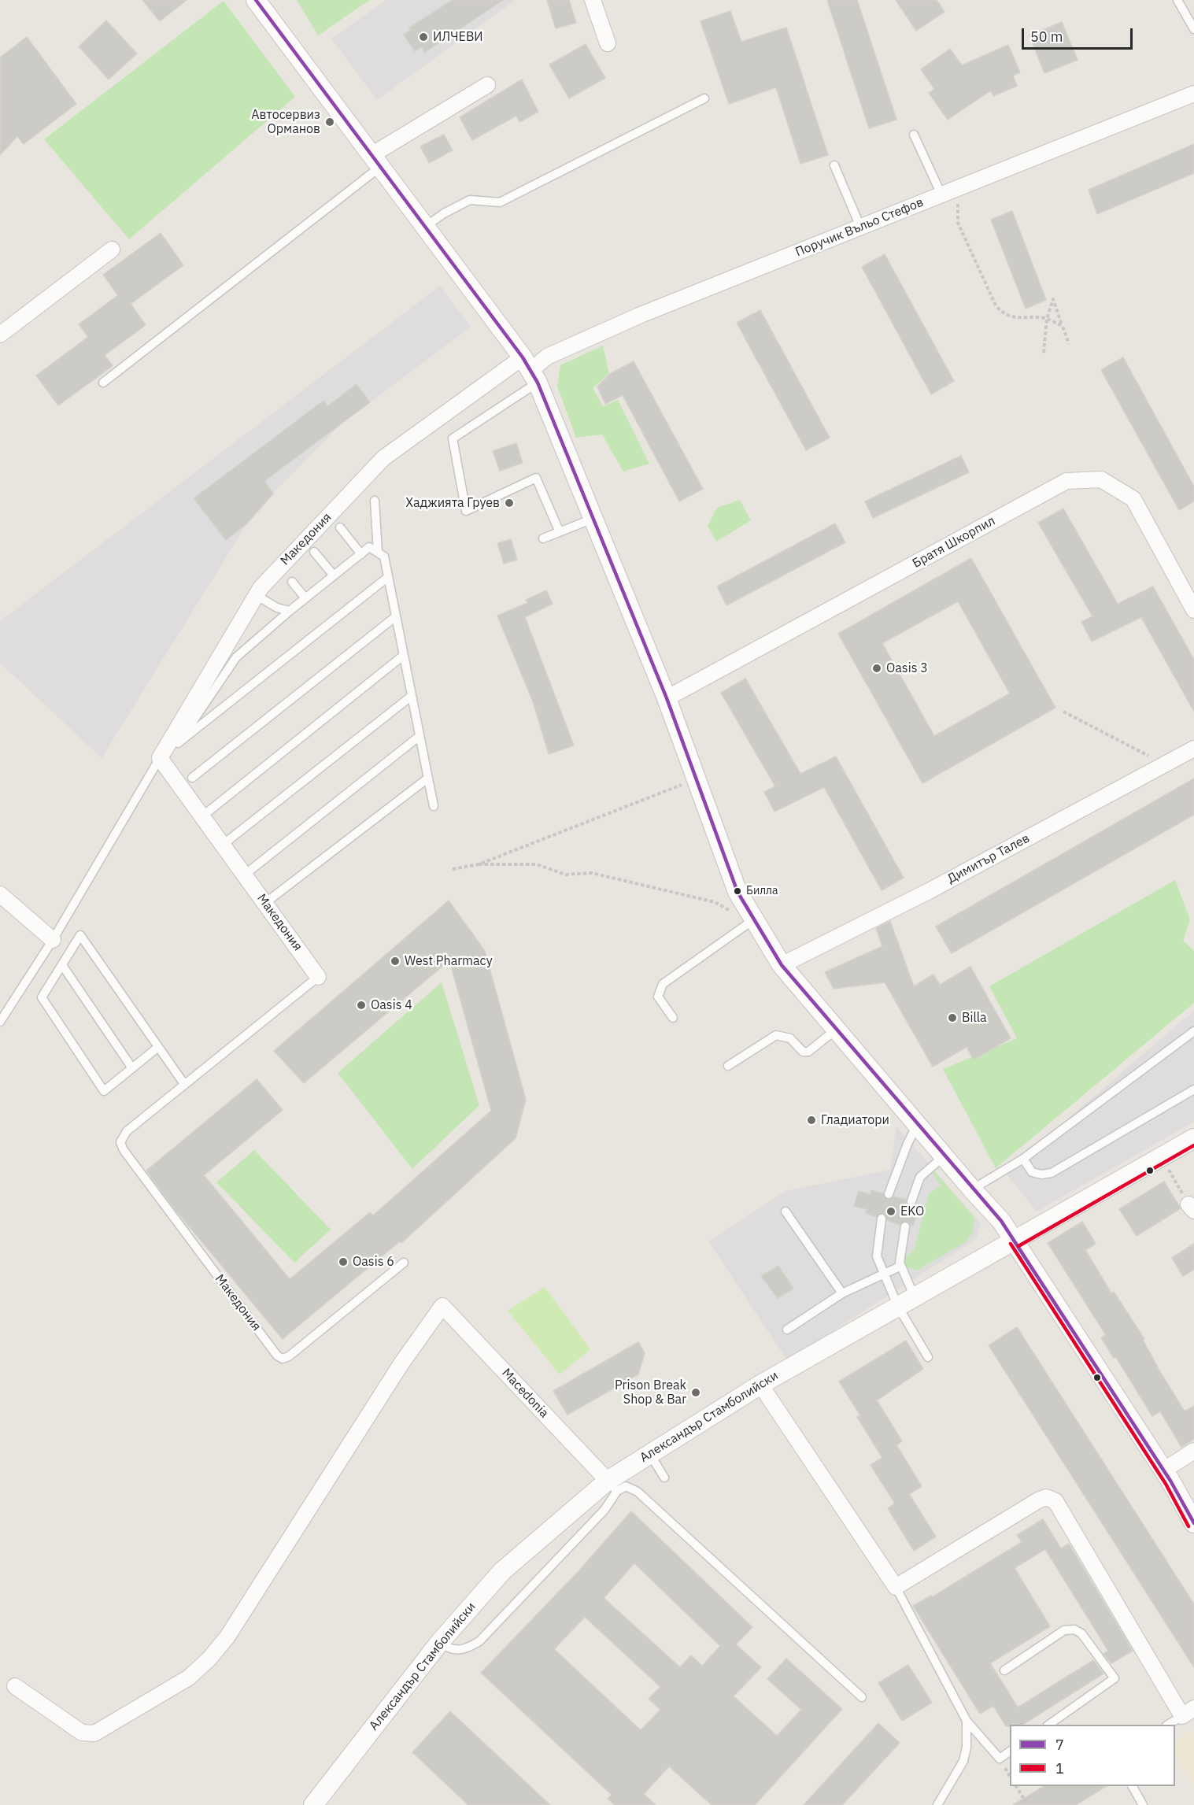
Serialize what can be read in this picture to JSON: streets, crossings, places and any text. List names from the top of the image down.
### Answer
{
  "streets": {
    "street": [
      "Поручик Въльо Стефов",
      "Македония",
      "Братя Шкорпил",
      "Димитър Талев",
      "Macedonia",
      "Александър Стамболийски"
    ]
  },
  "crossings": [
    ["Поручик Въльо Стефов", "Македония"],
    ["Macedonia", "Александър Стамболийски"]
  ],
  "places": [
    "ИЛЧЕВИ",
    "Автосервиз Орманов",
    "Хаджията Груев",
    "Oasis 3",
    "Билла",
    "West Pharmacy",
    "Oasis 4",
    "Billa",
    "Гладиатори",
    "EKO",
    "Oasis 6",
    "Prison Break Shop & Bar"
  ],
  "lines": ["transit line 7", "transit line 1"],
  "legend": ["7", "1"],
  "scale_bar": "50 m"
}
